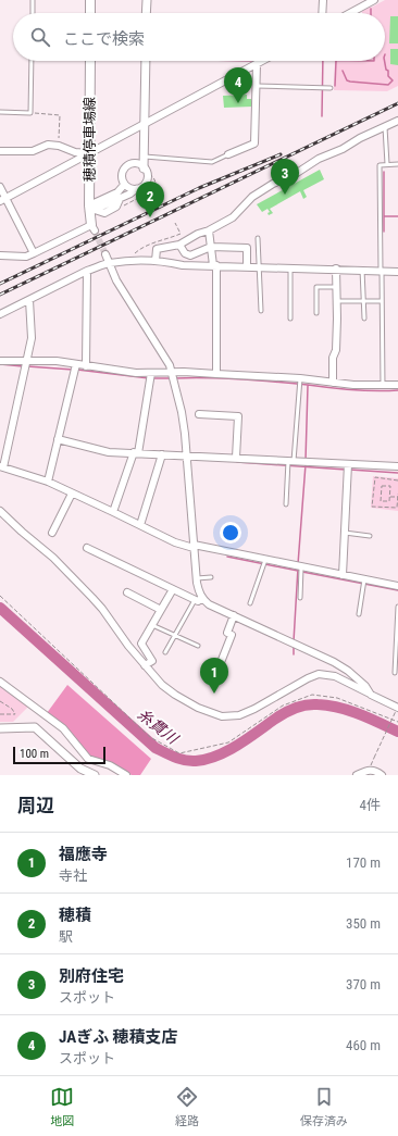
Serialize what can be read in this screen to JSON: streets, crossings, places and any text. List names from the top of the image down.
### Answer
{
  "streets": {
    "main road": ["穂積停車場線"]
  },
  "water": ["糸貫川"],
  "scale_bar": "100 m",
  "page": {
    "search": "ここで検索",
    "pins": [
      "4",
      "3",
      "2",
      "1"
    ],
    "scale": "100 m",
    "heading": ["周辺", "4件"],
    "list": [
      {
        "mark": "1",
        "name": "福應寺",
        "note": "寺社",
        "value": "170 m"
      },
      {
        "mark": "2",
        "name": "穂積",
        "note": "駅",
        "value": "350 m"
      },
      {
        "mark": "3",
        "name": "別府住宅",
        "note": "スポット",
        "value": "370 m"
      },
      {
        "mark": "4",
        "name": "JAぎふ 穂積支店",
        "note": "スポット",
        "value": "460 m"
      }
    ],
    "nav": ["地図", "経路", "保存済み"]
  }
}
